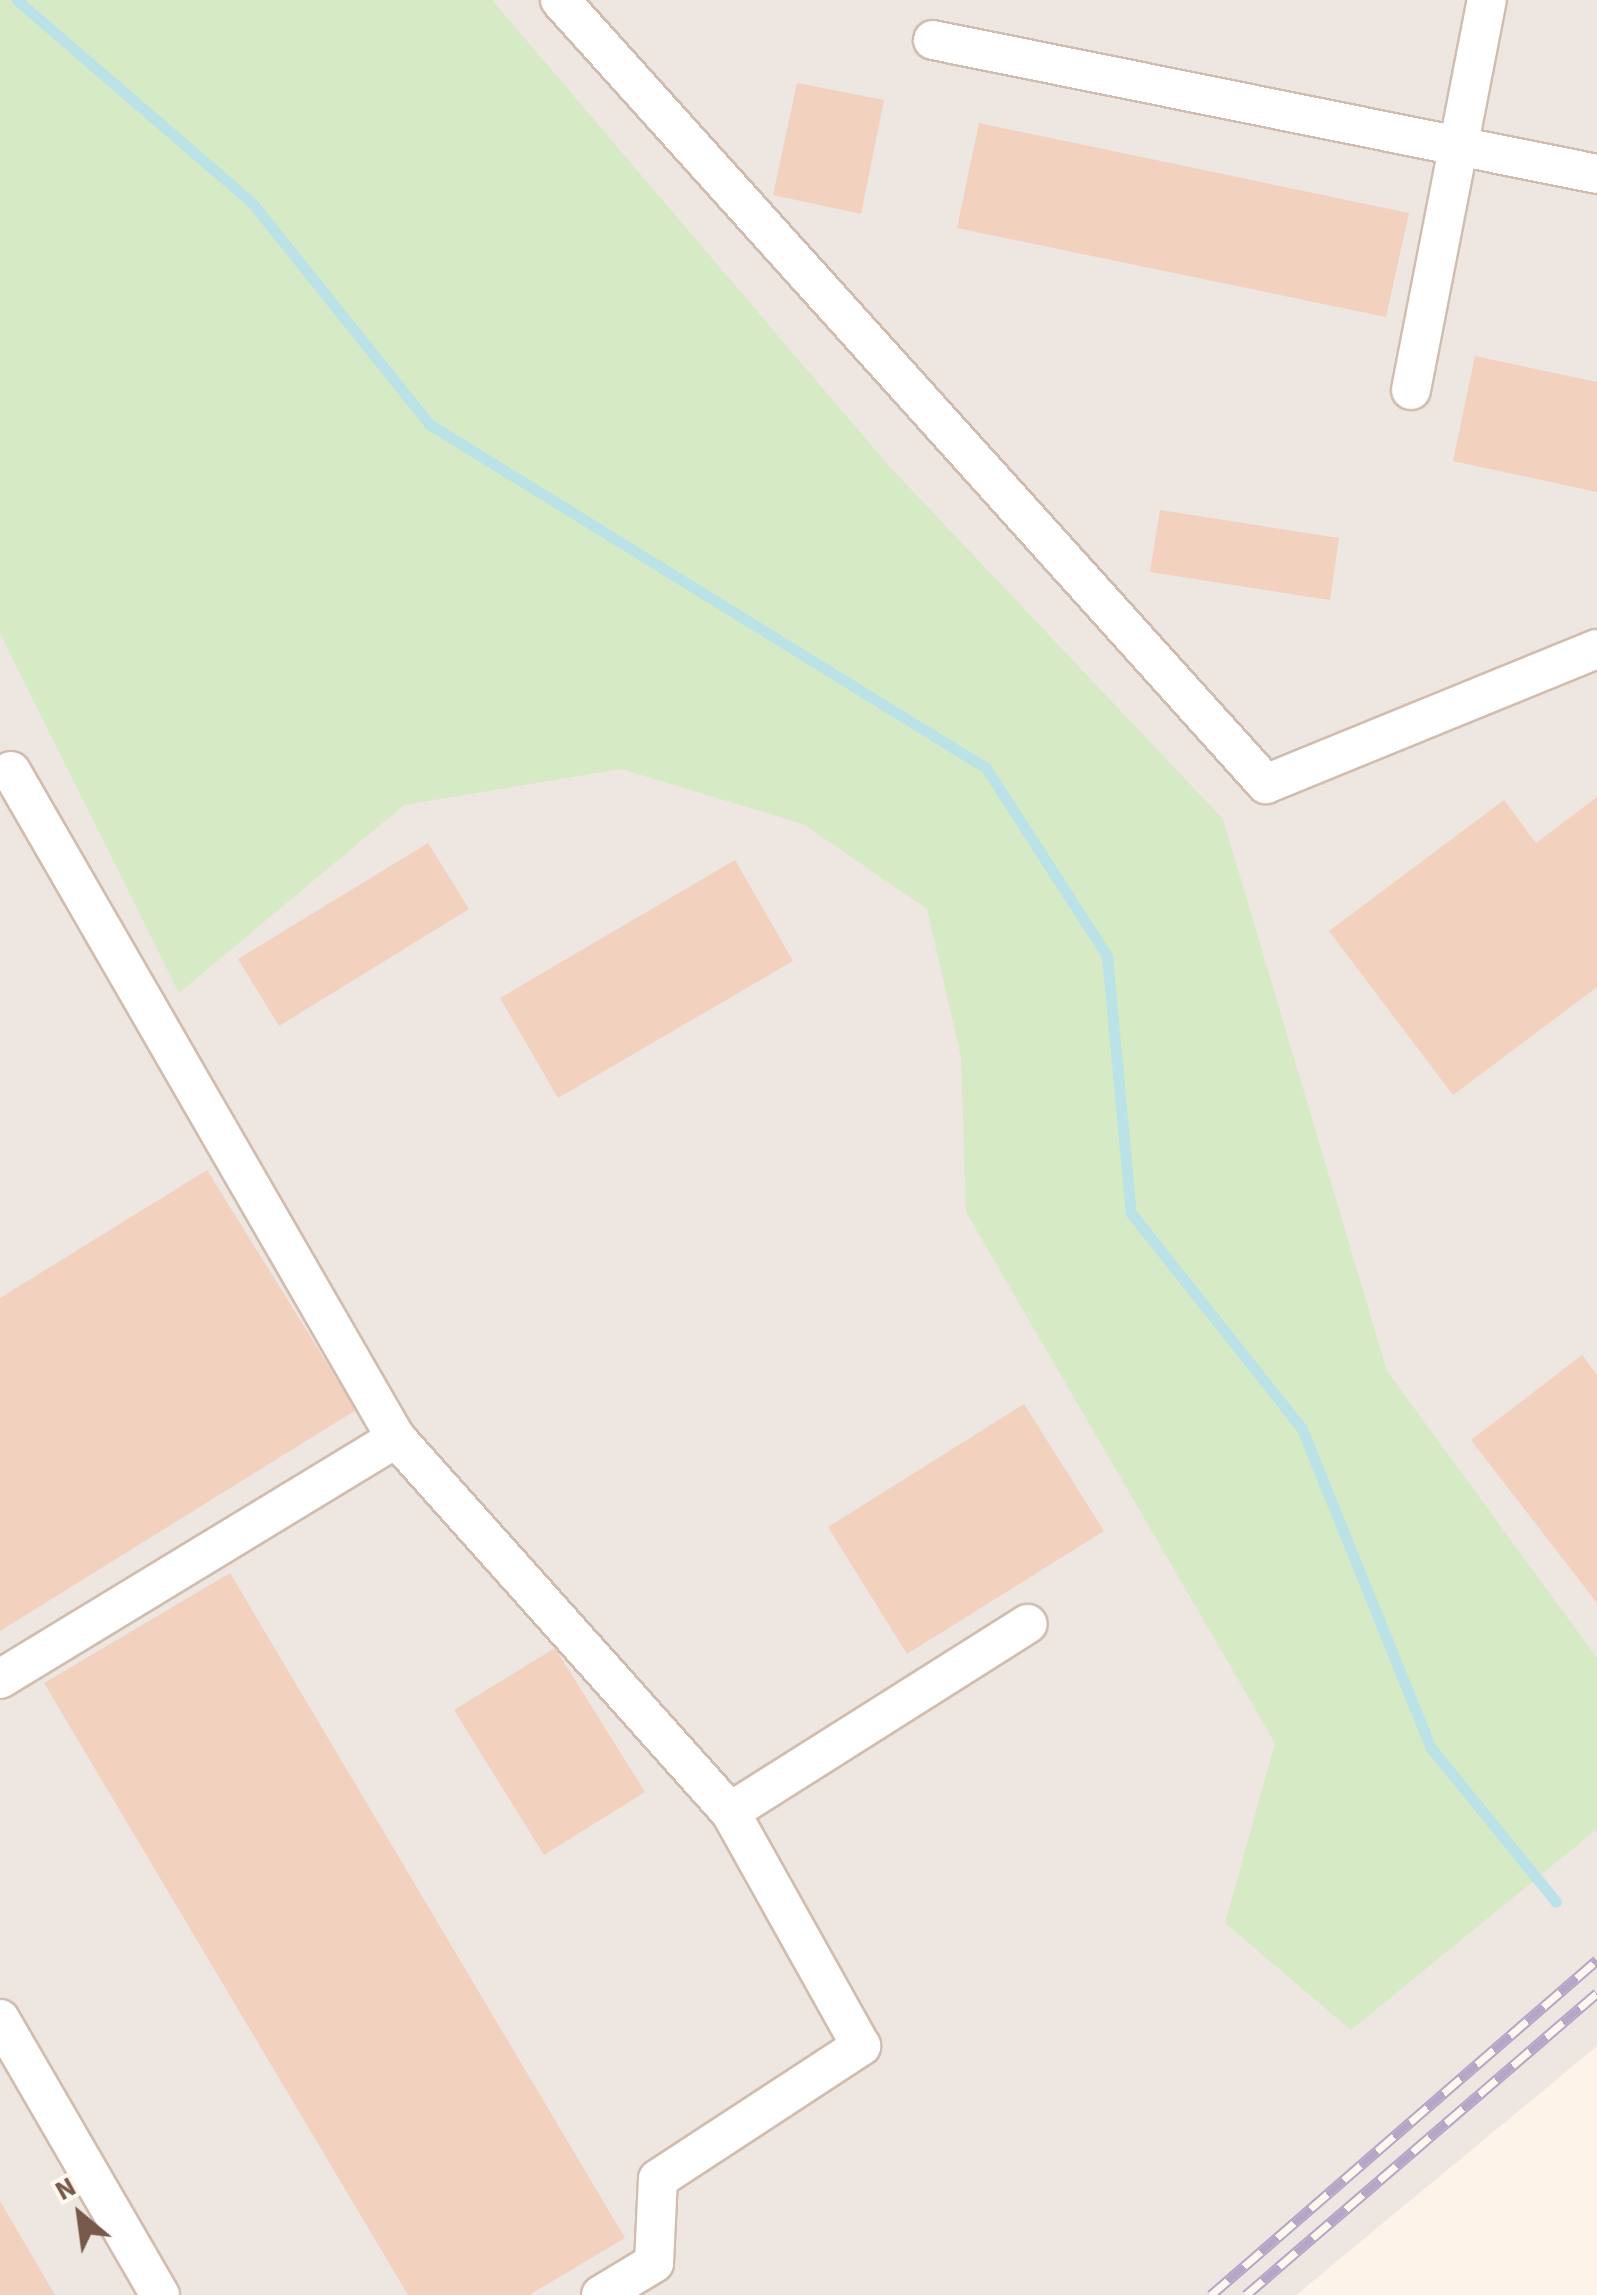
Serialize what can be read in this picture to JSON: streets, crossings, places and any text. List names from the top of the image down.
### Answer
{
  "north": "top left"
}
